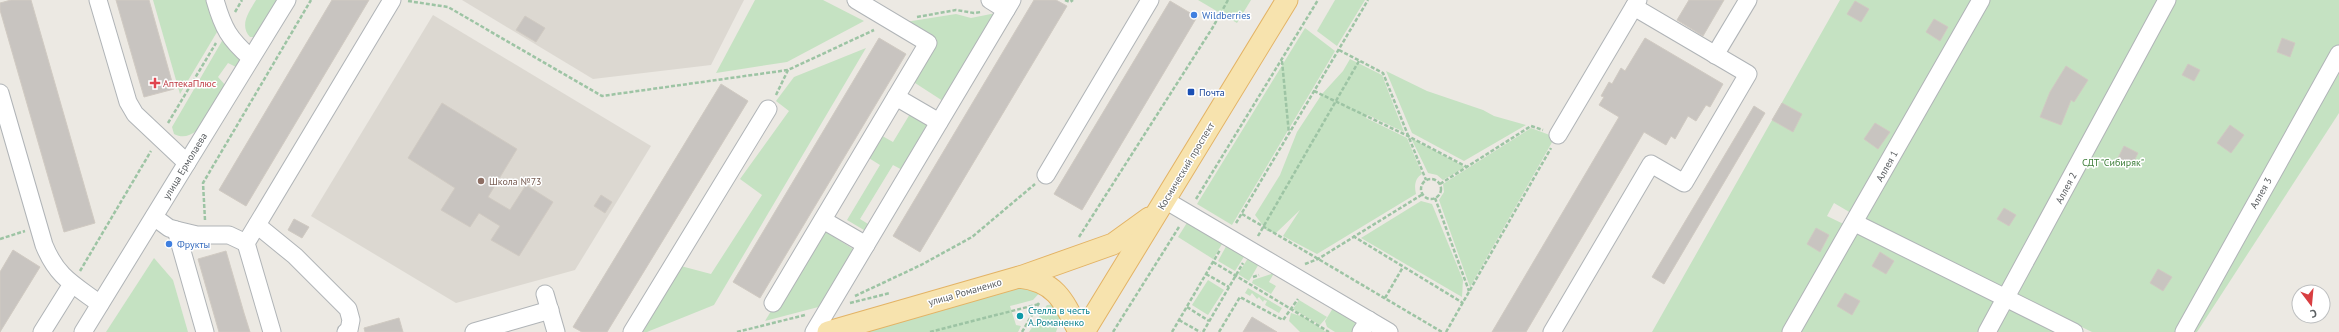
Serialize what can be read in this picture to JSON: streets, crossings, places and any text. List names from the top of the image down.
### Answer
{
  "streets": {
    "main road": ["Космический проспект", "улица Романенко"],
    "street": [
      "улица Ермолаева",
      "Аллея 1",
      "Аллея 2",
      "Аллея 3"
    ]
  },
  "parks": ["СДТ \"Сибиряк\""],
  "places": {
    "other": [
      "Wildberries",
      "Школа №73",
      "Фрукты",
      "Стелла в честь А.Романенко"
    ],
    "health": ["АптекаПлюс"],
    "transit": ["Почта"]
  },
  "north": "bottom"
}
